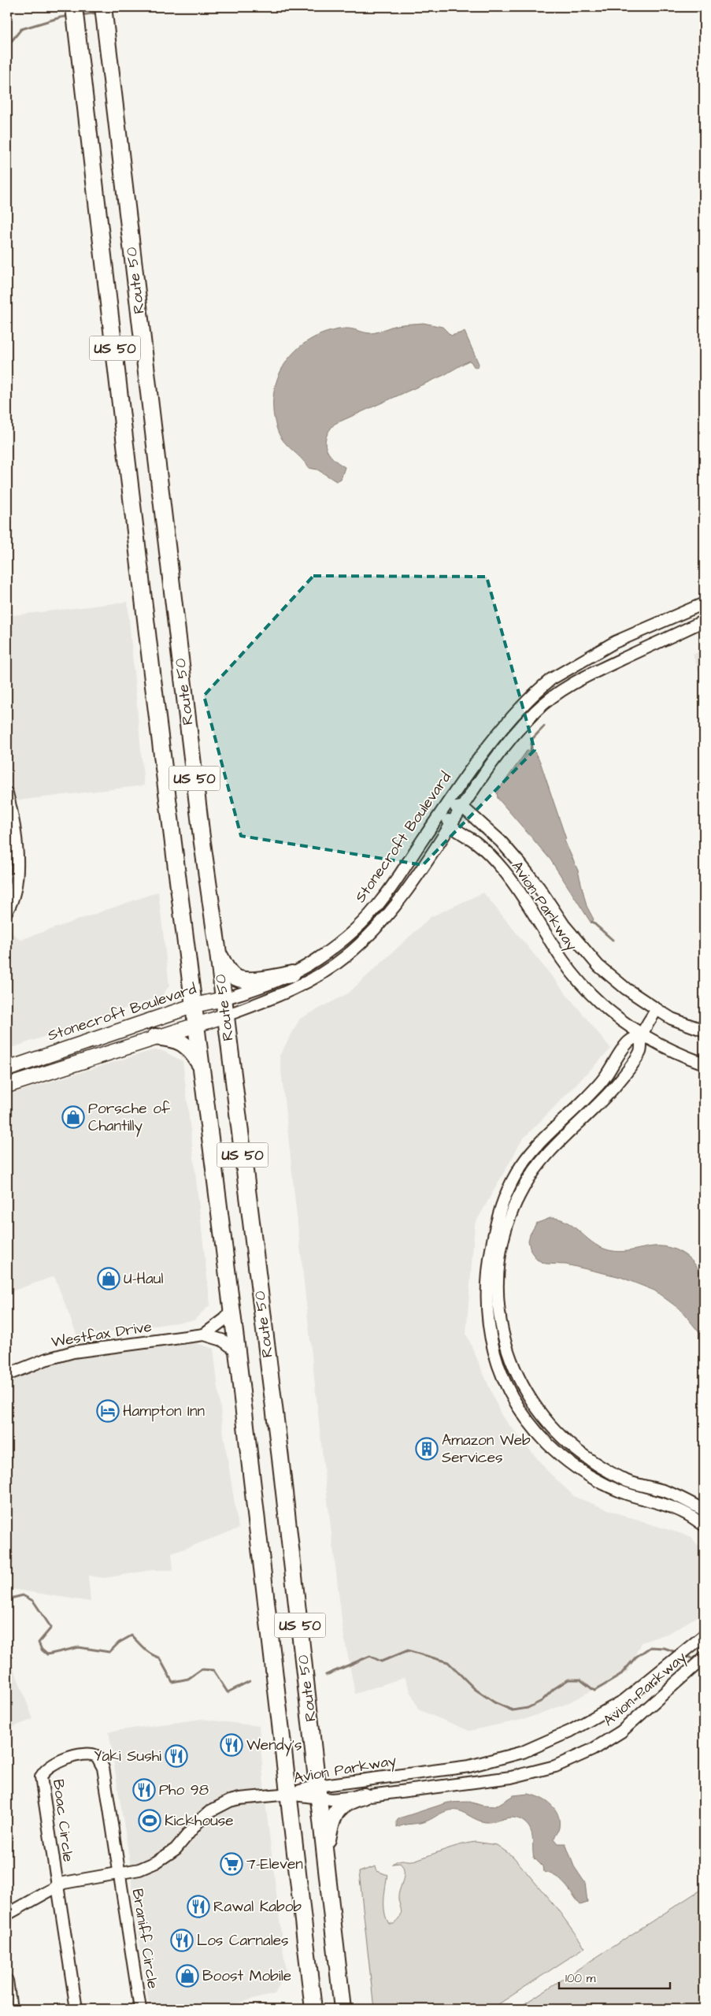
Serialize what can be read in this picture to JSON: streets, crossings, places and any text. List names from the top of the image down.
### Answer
{
  "streets": {
    "highway": ["Route 50", "US 50"],
    "main road": ["Stonecroft Boulevard"],
    "street": [
      "Avion Parkway",
      "Westfax Drive",
      "Boac Circle",
      "Braniff Circle"
    ]
  },
  "crossings": [
    ["Route 50", "Stonecroft Boulevard"],
    ["Route 50", "Avion Parkway"],
    ["Route 50", "Westfax Drive"],
    ["Stonecroft Boulevard", "Avion Parkway"],
    ["Avion Parkway", "Boac Circle"],
    ["Avion Parkway", "Braniff Circle"],
    ["Boac Circle", "Braniff Circle"]
  ],
  "places": {
    "shop": ["Porsche of Chantilly", "U-Haul", "Boost Mobile"],
    "hotel": ["Hampton Inn"],
    "building": ["Amazon Web Services"],
    "restaurant": [
      "Wendy's",
      "Yaki Sushi",
      "Pho 98",
      "Rawal Kabob",
      "Los Carnales"
    ],
    "sports": ["Kickhouse"],
    "supermarket": ["7-Eleven"]
  },
  "scale_bar": "100 m"
}
